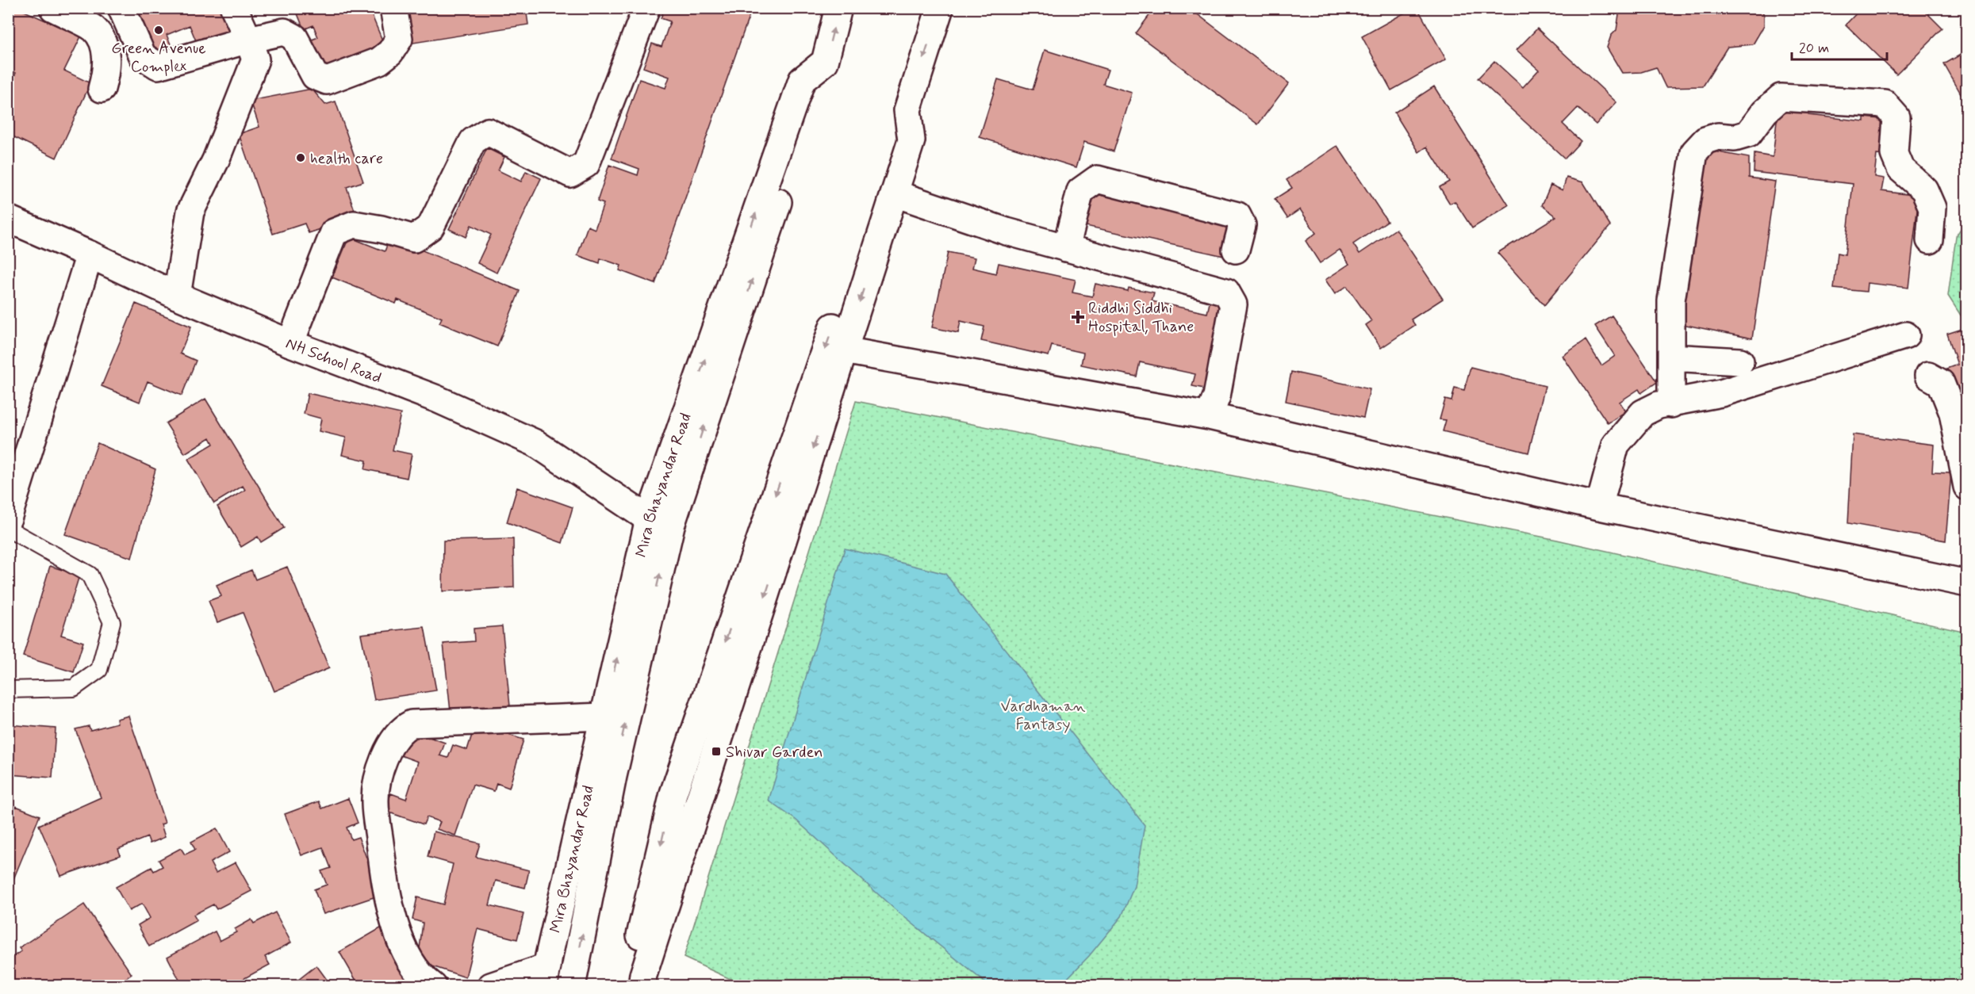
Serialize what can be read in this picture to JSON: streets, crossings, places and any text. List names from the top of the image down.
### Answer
{
  "streets": {
    "street": ["NH School Road", "Mira Bhayandar Road"]
  },
  "crossings": [
    ["NH School Road", "Mira Bhayandar Road"]
  ],
  "parks": ["Vardhaman Fantasy"],
  "places": {
    "other": ["Green Avenue Complex", "health care"],
    "health": ["Riddhi Siddhi Hospital, Thane"],
    "transit": ["Shivar Garden"]
  },
  "scale_bar": "20 m"
}
